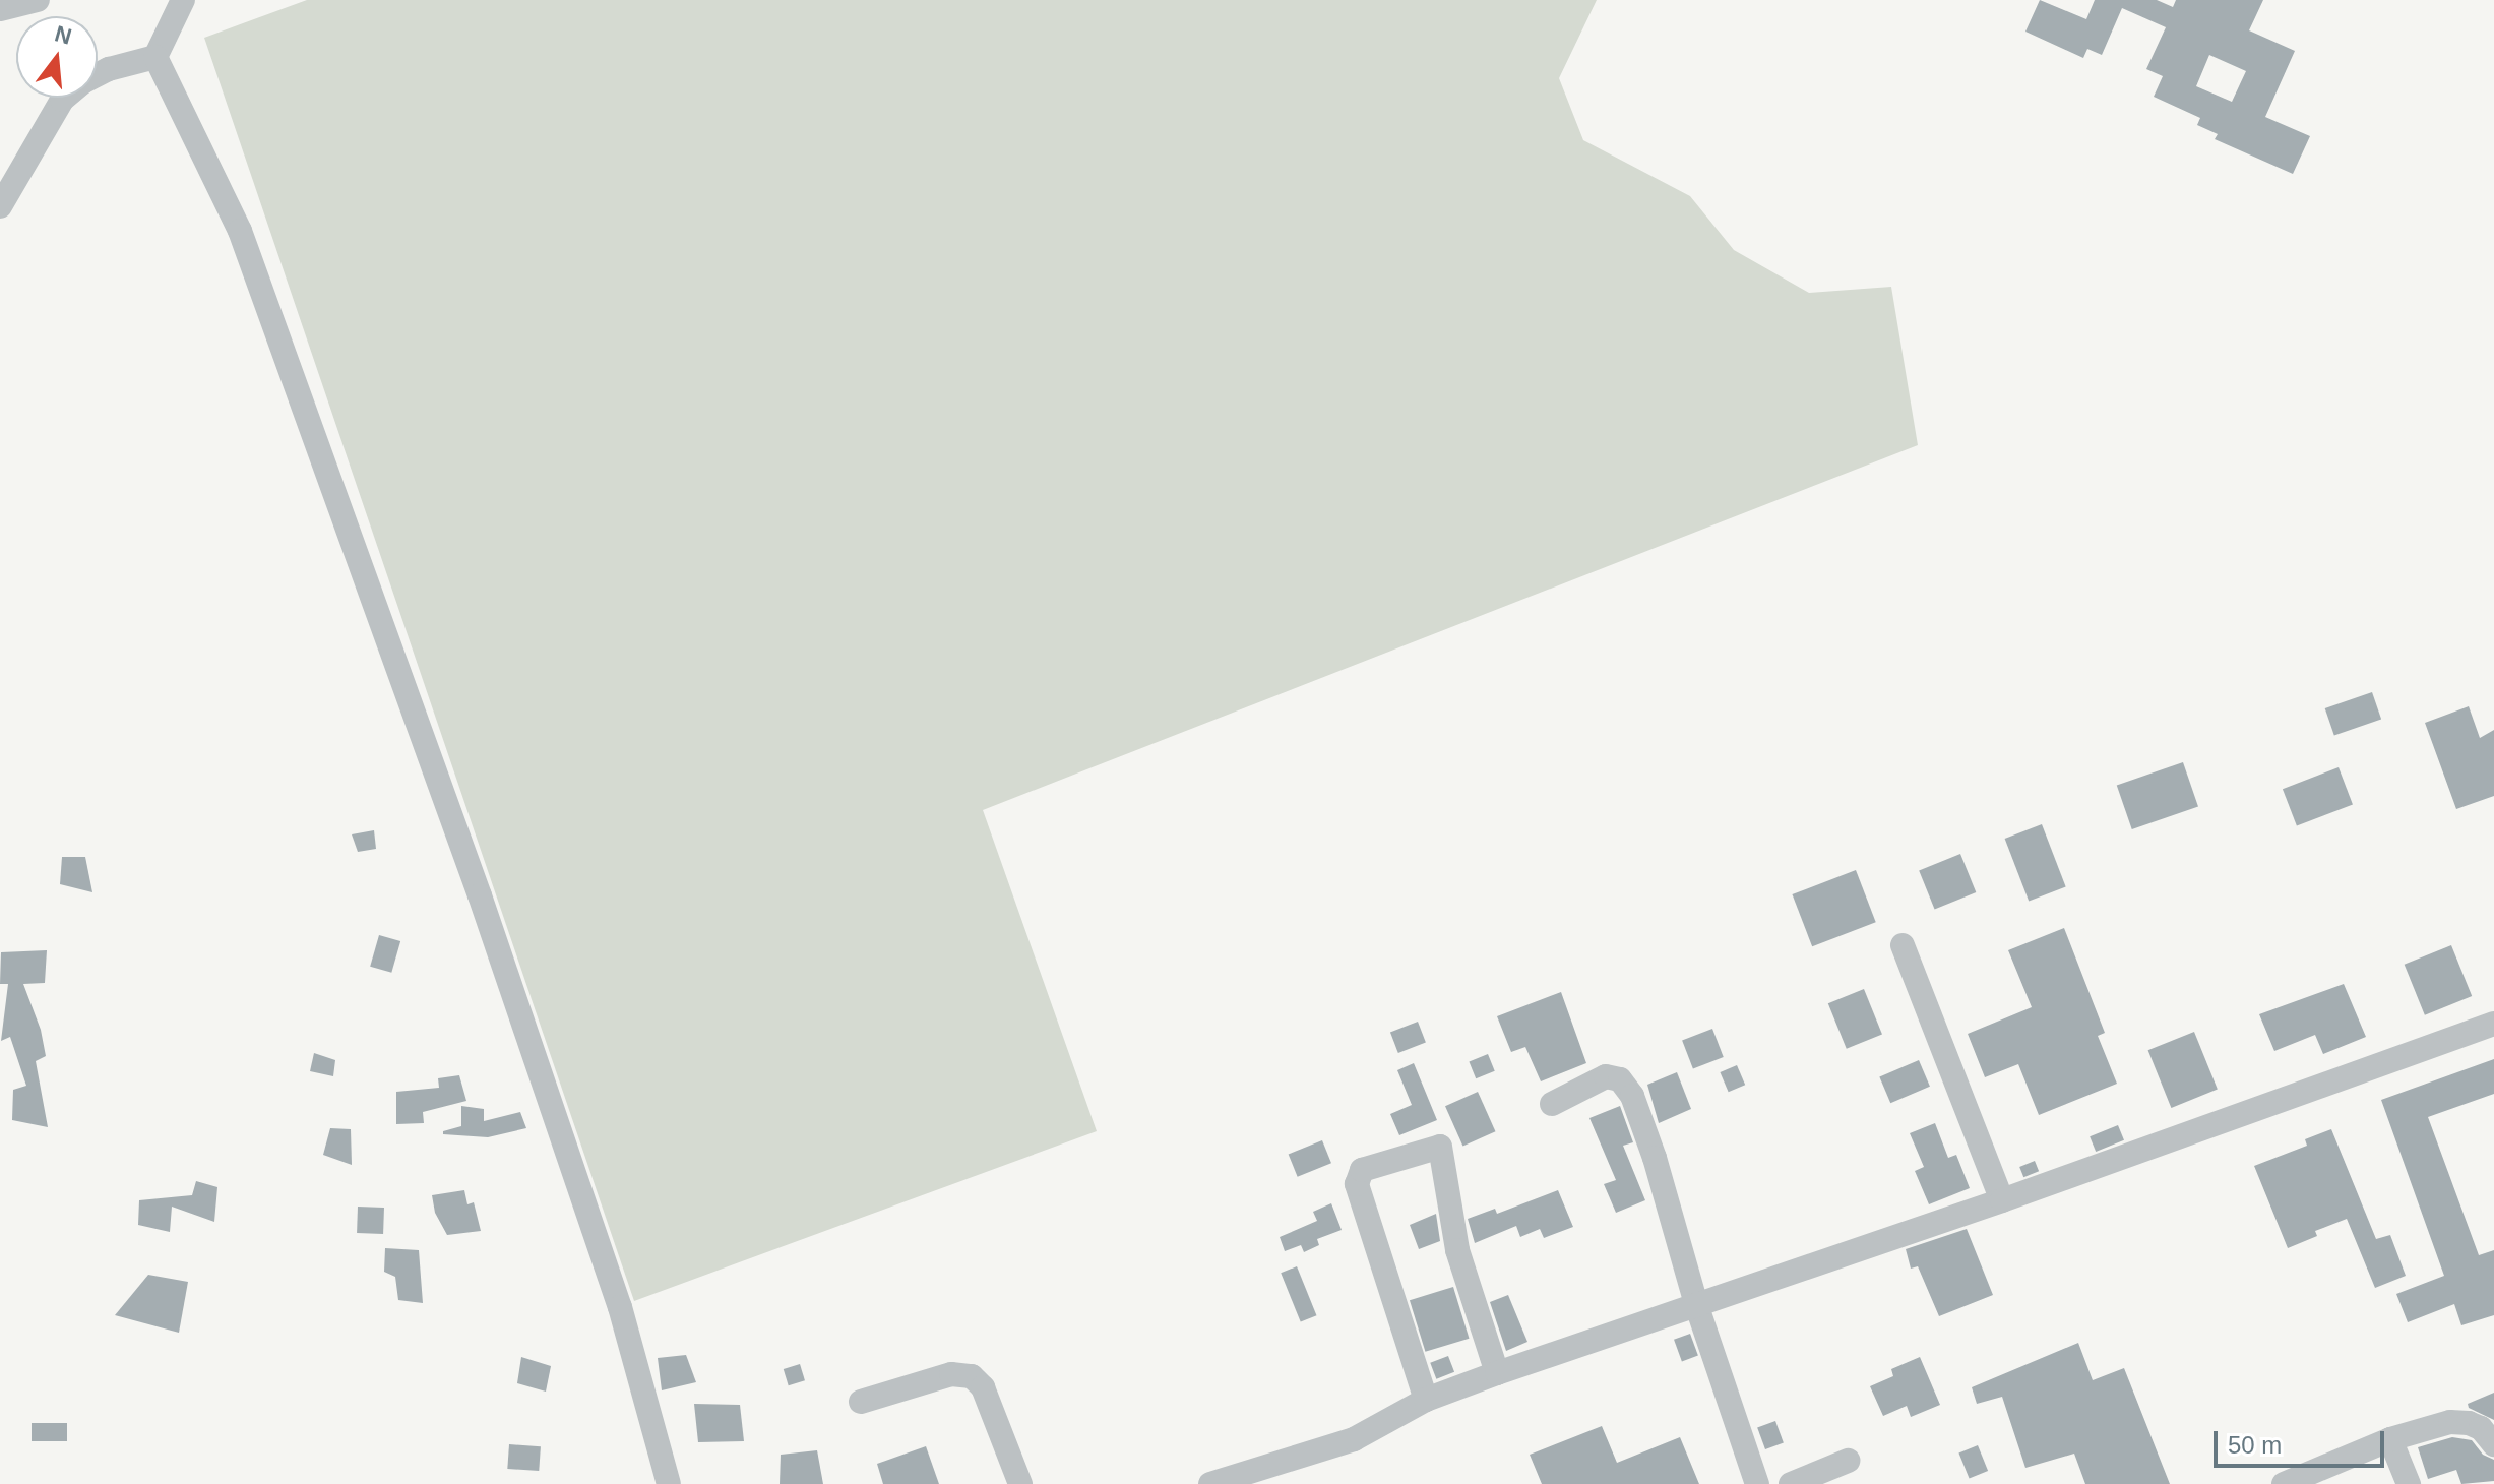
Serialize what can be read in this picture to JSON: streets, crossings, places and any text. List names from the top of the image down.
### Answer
{
  "scale_bar": "50 m",
  "north": "top"
}
